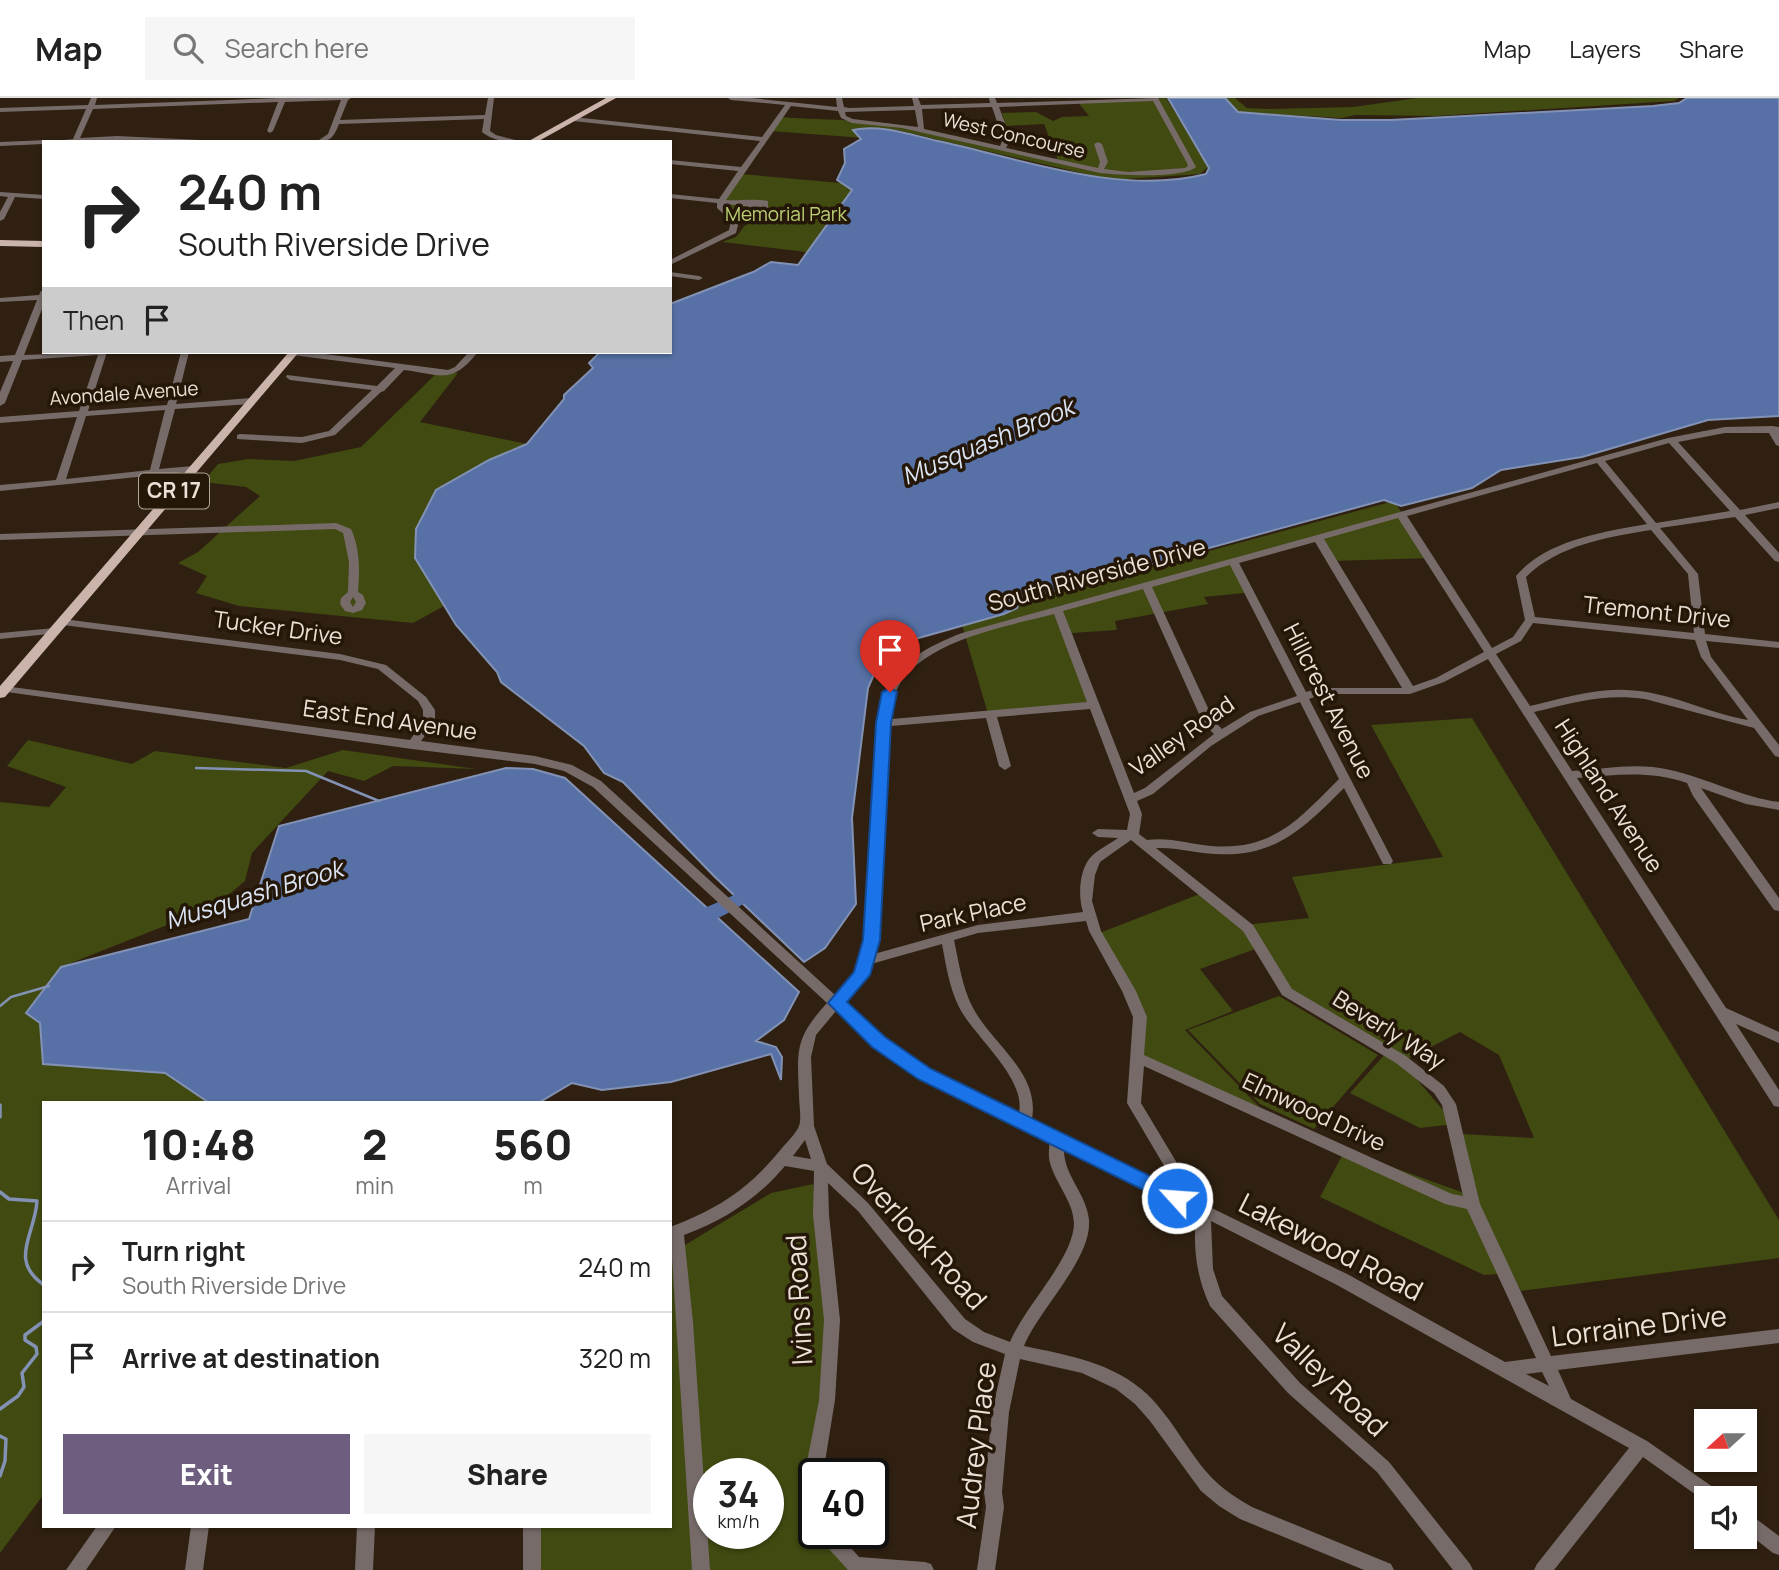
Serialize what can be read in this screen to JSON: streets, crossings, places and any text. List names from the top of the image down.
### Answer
{
  "streets": {
    "main road": ["CR 17"],
    "street": [
      "West Concourse",
      "Avondale Avenue",
      "South Riverside Drive",
      "Tremont Drive",
      "Tucker Drive",
      "Hillcrest Avenue",
      "East End Avenue",
      "Valley Road",
      "Highland Avenue",
      "Park Place",
      "Beverly Way",
      "Elmwood Drive",
      "Overlook Road",
      "Lakewood Road",
      "Ivins Road",
      "Lorraine Drive",
      "Audrey Place"
    ]
  },
  "crossings": [
    ["Avondale Avenue", "CR 17"],
    ["CR 17", "Tucker Drive"],
    ["CR 17", "East End Avenue"],
    ["South Riverside Drive", "Hillcrest Avenue"],
    ["South Riverside Drive", "Highland Avenue"],
    ["South Riverside Drive", "Park Place"],
    ["South Riverside Drive", "Lakewood Road"],
    ["South Riverside Drive", "Ivins Road"],
    ["Tremont Drive", "Valley Road"],
    ["Tucker Drive", "East End Avenue"],
    ["Hillcrest Avenue", "Valley Road"],
    ["East End Avenue", "Lakewood Road"],
    ["Valley Road", "Highland Avenue"],
    ["Valley Road", "Beverly Way"],
    ["Valley Road", "Lakewood Road"],
    ["Beverly Way", "Elmwood Drive"],
    ["Beverly Way", "Lakewood Road"],
    ["Beverly Way", "Lorraine Drive"],
    ["Overlook Road", "Ivins Road"],
    ["Overlook Road", "Audrey Place"],
    ["Lakewood Road", "Lorraine Drive"],
    ["Lakewood Road", "Audrey Place"]
  ],
  "water": ["Musquash Brook"],
  "parks": ["Memorial Park"],
  "north": "left",
  "page": {
    "header": "Map",
    "search": "Search here",
    "nav": ["Map", "Layers", "Share"],
    "turn": ["240 m", "South Riverside Drive"],
    "then": "Then",
    "eta": [
      "10:48",
      "Arrival",
      "2",
      "min",
      "560",
      "m"
    ],
    "list": [
      {
        "name": "Turn right",
        "note": "South Riverside Drive",
        "value": "240 m"
      },
      {
        "name": "Arrive at destination",
        "value": "320 m"
      }
    ],
    "buttons": ["Exit", "Share"],
    "speed": "34 km/h",
    "limit": "40"
  }
}
